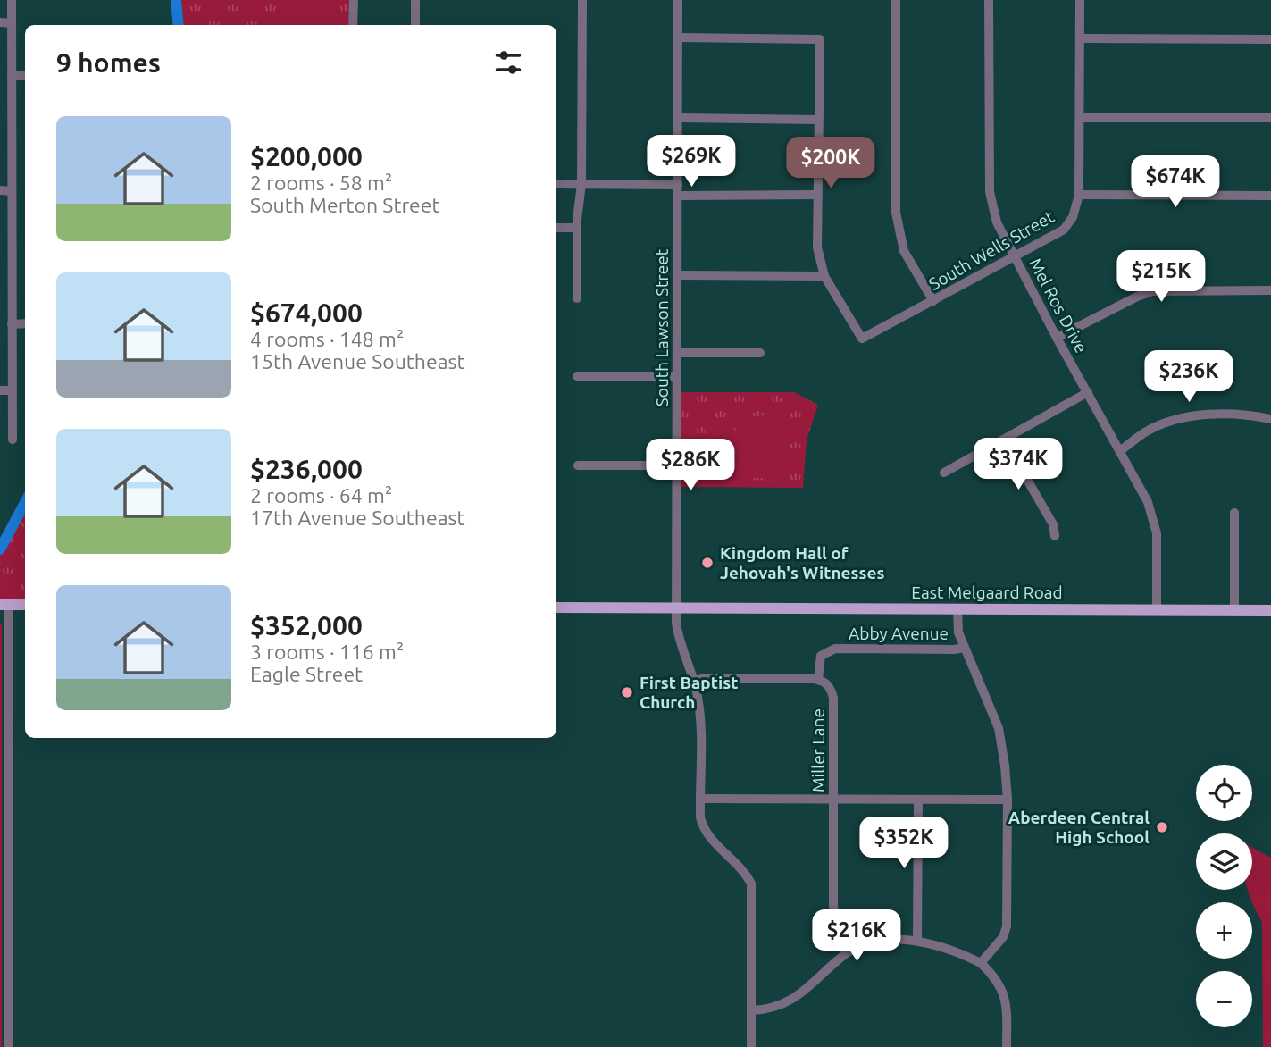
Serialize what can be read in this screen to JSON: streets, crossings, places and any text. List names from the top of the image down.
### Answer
{
  "streets": {
    "main road": ["East Melgaard Road"],
    "street": [
      "South Wells Street",
      "Mel Ros Drive",
      "South Lawson Street",
      "Abby Avenue",
      "Miller Lane"
    ]
  },
  "crossings": [
    ["South Wells Street", "Mel Ros Drive"],
    ["Mel Ros Drive", "East Melgaard Road"],
    ["South Lawson Street", "East Melgaard Road"],
    ["Abby Avenue", "Miller Lane"]
  ],
  "places": ["Kingdom Hall of Jehovah's Witnesses", "First Baptist Church", "Aberdeen Central High School"],
  "page": {
    "heading": "9 homes",
    "list": [
      {
        "name": "$200,000",
        "note": "2 rooms · 58 m² · South Merton Street"
      },
      {
        "name": "$674,000",
        "note": "4 rooms · 148 m² · 15th Avenue Southeast"
      },
      {
        "name": "$236,000",
        "note": "2 rooms · 64 m² · 17th Avenue Southeast"
      },
      {
        "name": "$352,000",
        "note": "3 rooms · 116 m² · Eagle Street"
      }
    ],
    "price": [
      "$269K",
      "$200K",
      "$674K",
      "$215K",
      "$236K",
      "$374K",
      "$286K",
      "$352K",
      "$216K"
    ],
    "map_buttons": ["+", "−"]
  }
}
